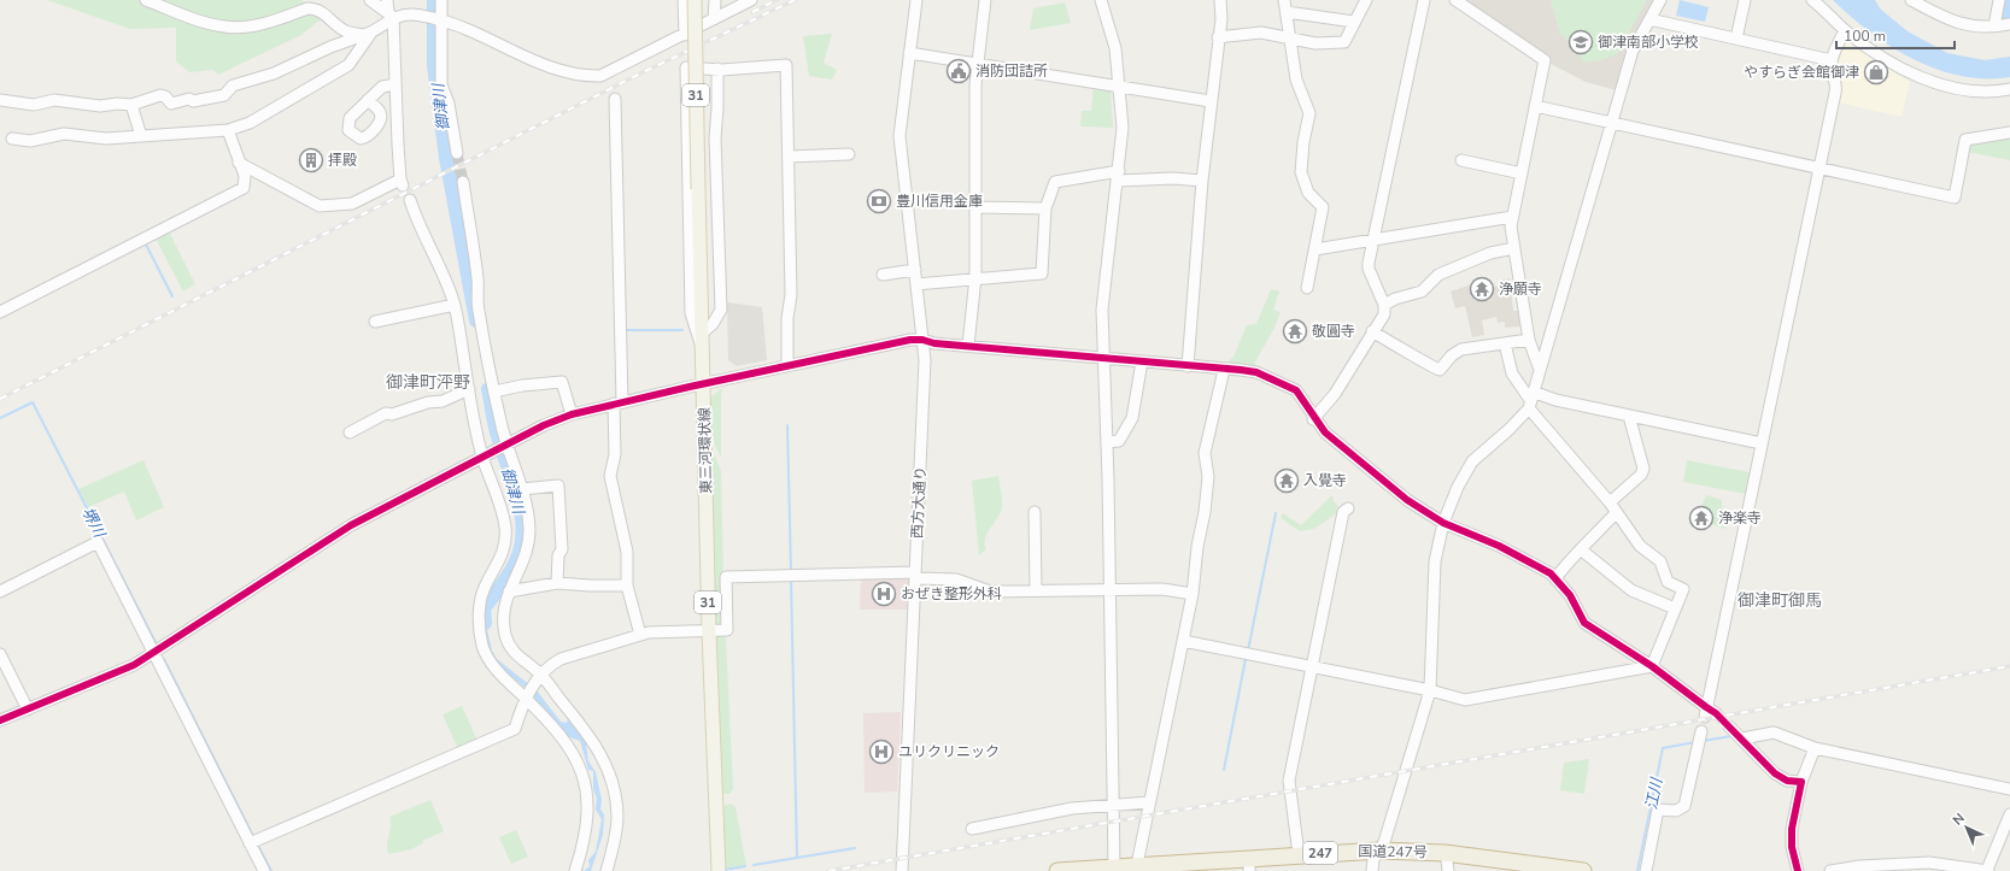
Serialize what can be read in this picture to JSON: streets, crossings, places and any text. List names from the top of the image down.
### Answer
{
  "streets": {
    "highway": ["国道247号", "247"],
    "main road": ["31", "東三河環状線"],
    "street": ["西方大通り"]
  },
  "districts": ["御津町泙野", "御津町御馬"],
  "water": ["御津川", "堺川", "江川"],
  "places": {
    "school or university": ["御津南部小学校"],
    "public building": ["消防団詰所"],
    "shop": ["やすらぎ会館御津"],
    "building": ["拝殿"],
    "bank": ["豊川信用金庫"],
    "temple": [
      "浄願寺",
      "敬圓寺",
      "入覺寺",
      "浄楽寺"
    ],
    "hospital": ["おぜき整形外科", "ユリクリニック"]
  },
  "scale_bar": "100 m",
  "north": "top left"
}
